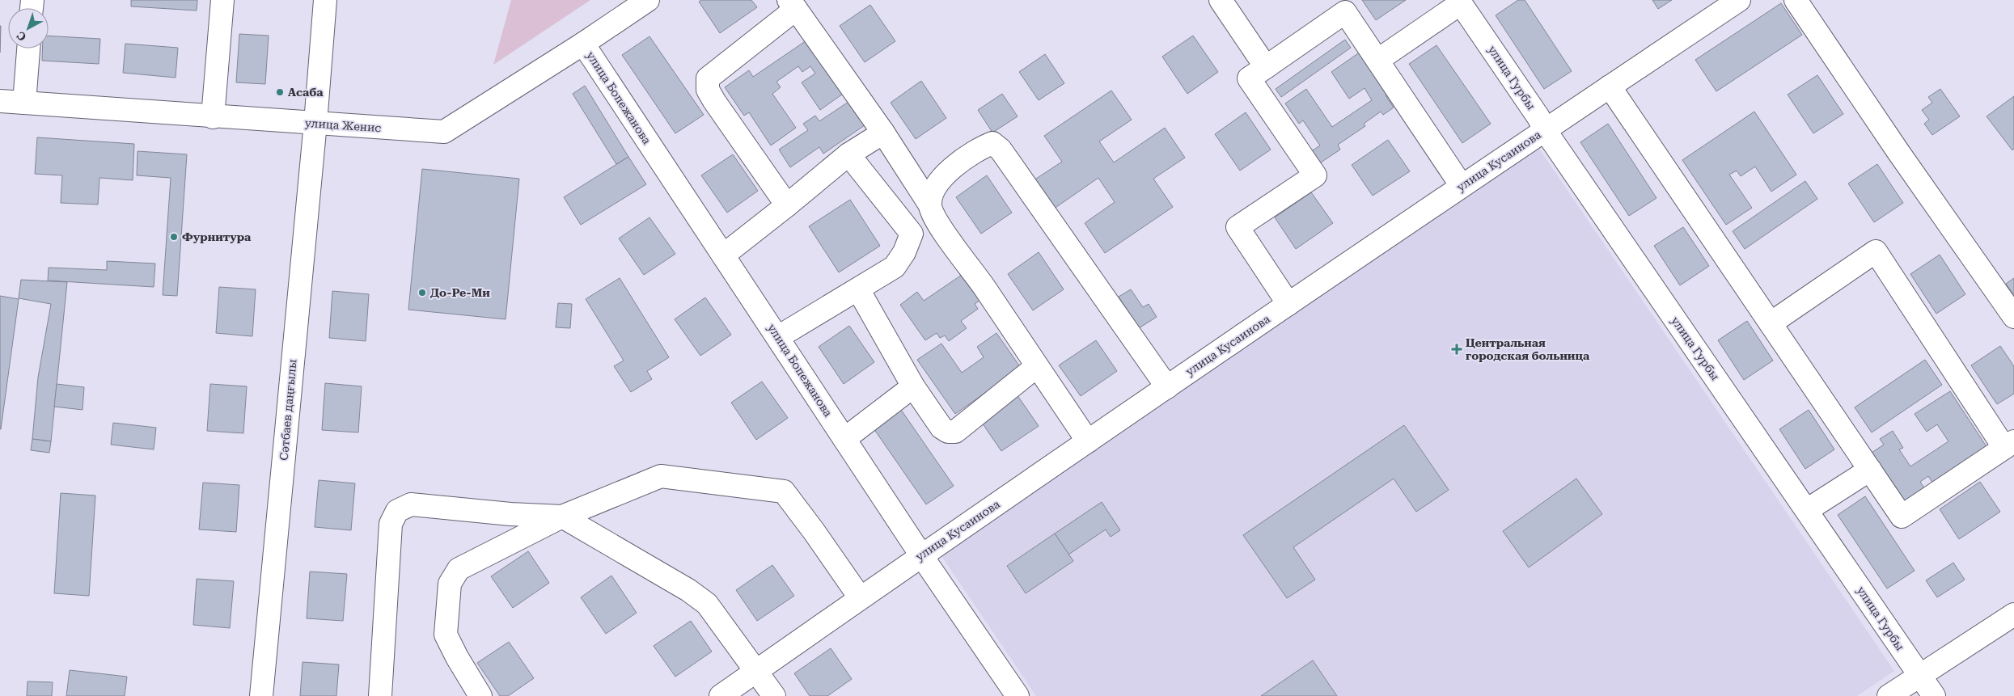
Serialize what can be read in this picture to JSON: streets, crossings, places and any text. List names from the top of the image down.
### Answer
{
  "streets": {
    "street": [
      "улица Гурбы",
      "улица Бопежанова",
      "улица Женис",
      "улица Кусаинова",
      "Сәтбаев даңғылы"
    ]
  },
  "crossings": [
    ["улица Гурбы", "улица Кусаинова"],
    ["улица Бопежанова", "улица Женис"],
    ["улица Бопежанова", "улица Кусаинова"],
    ["улица Женис", "Сәтбаев даңғылы"]
  ],
  "places": {
    "other": ["Асаба", "Фурнитура", "До-Ре-Ми"],
    "health": ["Центральная городская больница"]
  },
  "north": "bottom left"
}
